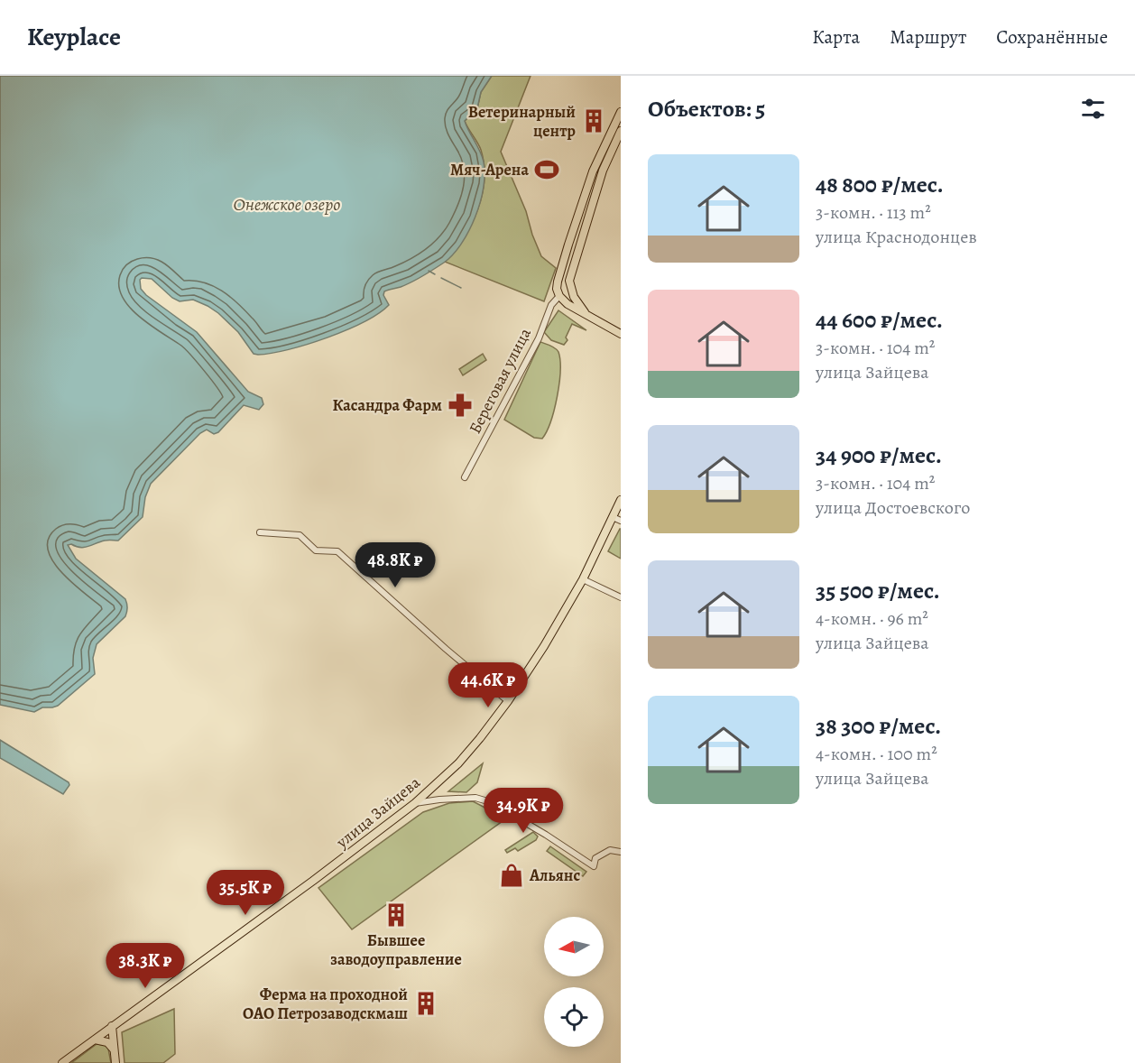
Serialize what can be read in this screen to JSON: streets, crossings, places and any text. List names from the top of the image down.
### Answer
{
  "streets": {
    "main road": ["улица Зайцева"],
    "street": ["Береговая улица"]
  },
  "water": ["Онежское озеро"],
  "places": {
    "building": ["Ветеринарный центр", "Бывшее заводоуправление", "Ферма на проходной ОАО Петрозаводскмаш"],
    "sports": ["Мяч-Арена"],
    "pharmacy": ["Касандра Фарм"],
    "shop": ["Альянс"]
  },
  "north": "left",
  "page": {
    "header": "Keyplace",
    "nav": ["Карта", "Маршрут", "Сохранённые"],
    "heading": "Объектов: 5",
    "list": [
      {
        "name": "48 800 ₽/мес.",
        "note": "3-комн. · 113 m² · улица Краснодонцев"
      },
      {
        "name": "44 600 ₽/мес.",
        "note": "3-комн. · 104 m² · улица Зайцева"
      },
      {
        "name": "34 900 ₽/мес.",
        "note": "3-комн. · 104 m² · улица Достоевского"
      },
      {
        "name": "35 500 ₽/мес.",
        "note": "4-комн. · 96 m² · улица Зайцева"
      },
      {
        "name": "38 300 ₽/мес.",
        "note": "4-комн. · 100 m² · улица Зайцева"
      }
    ],
    "price": [
      "48.8K ₽",
      "44.6K ₽",
      "34.9K ₽",
      "35.5K ₽",
      "38.3K ₽"
    ]
  }
}
